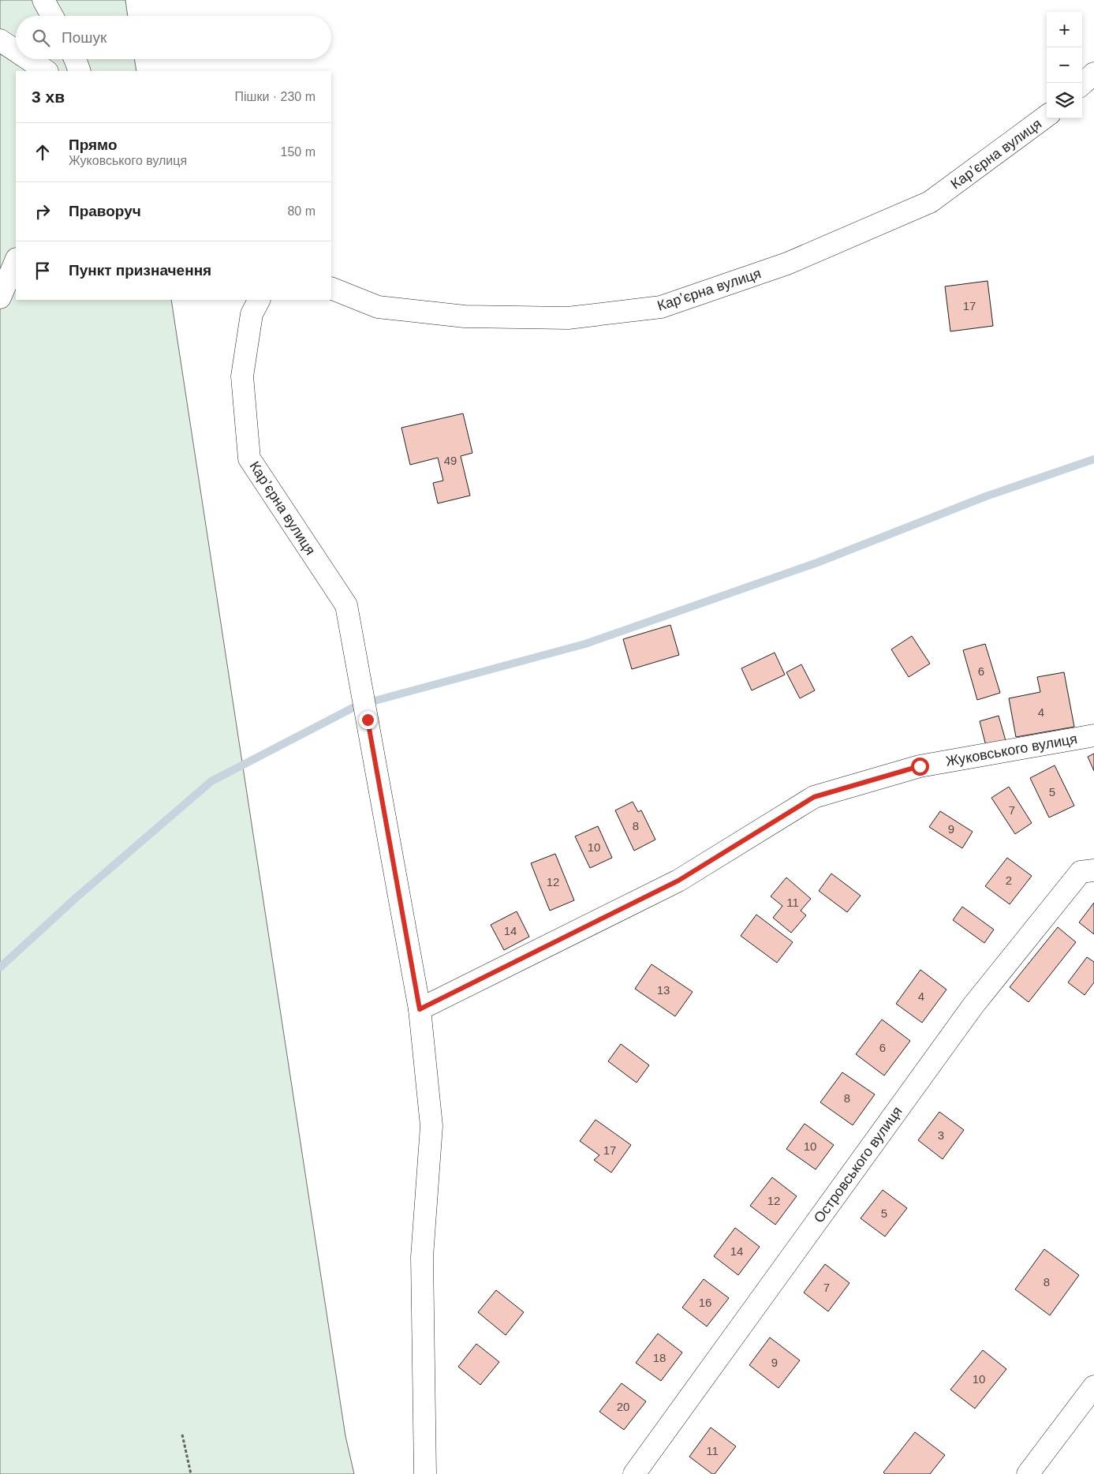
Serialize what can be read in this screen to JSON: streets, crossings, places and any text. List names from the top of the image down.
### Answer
{
  "streets": {
    "street": ["Карʼєрна вулиця", "Жуковського вулиця", "Островського вулиця"]
  },
  "crossings": [
    ["Карʼєрна вулиця", "Жуковського вулиця"]
  ],
  "house_numbers": [
    "17",
    "49",
    "6",
    "4",
    "5",
    "7",
    "8",
    "9",
    "10",
    "2",
    "12",
    "11",
    "14",
    "13",
    "4",
    "6",
    "8",
    "3",
    "10",
    "17",
    "12",
    "5",
    "14",
    "8",
    "7",
    "16",
    "18",
    "9",
    "10",
    "20",
    "11"
  ],
  "page": {
    "map_buttons": ["+", "−"],
    "search": "Пошук",
    "heading": ["3 хв", "Пішки · 230 m"],
    "list": [
      ["Прямо", "Жуковського вулиця", "150 m"],
      ["Праворуч", "80 m"],
      "Пункт призначення"
    ]
  }
}
